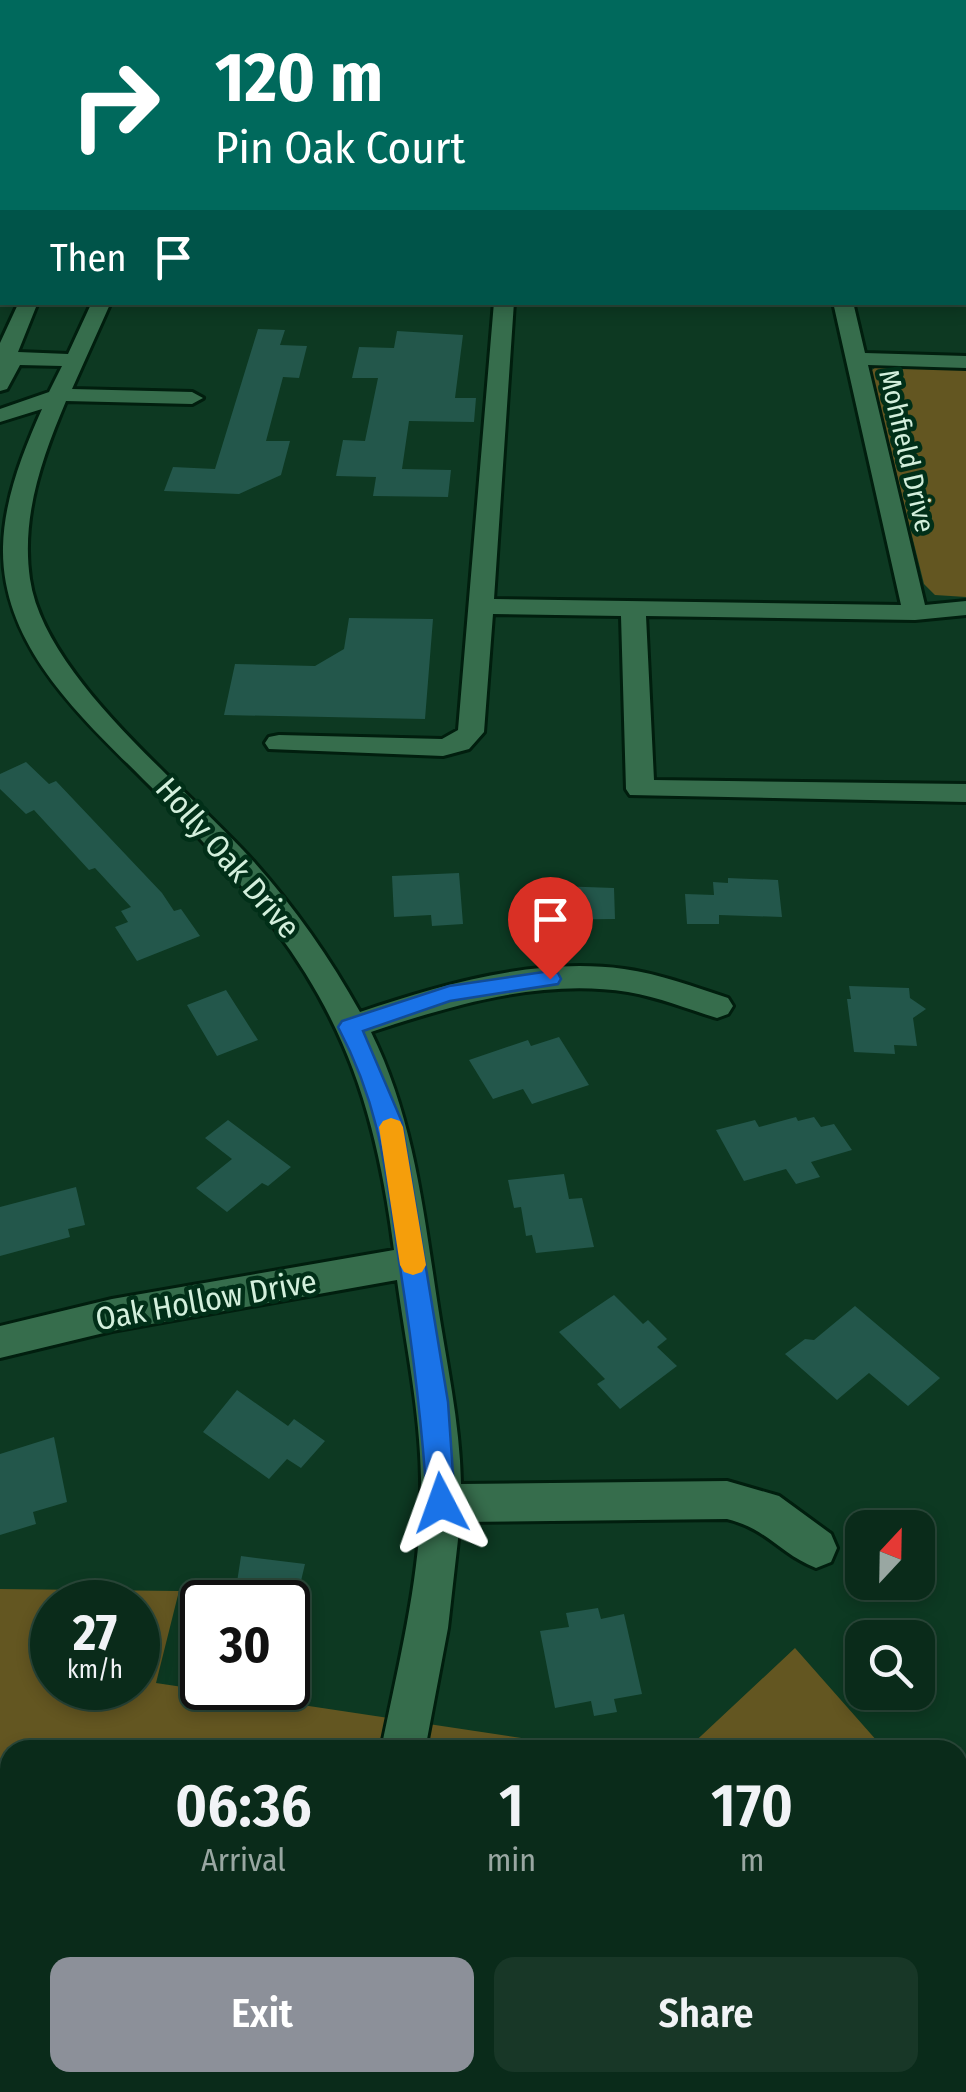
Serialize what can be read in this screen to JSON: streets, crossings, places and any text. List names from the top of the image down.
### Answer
{
  "streets": {
    "street": ["Mohfield Drive", "Holly Oak Drive", "Oak Hollow Drive"]
  },
  "crossings": [
    ["Holly Oak Drive", "Oak Hollow Drive"]
  ],
  "north": "top",
  "page": {
    "turn": ["120 m", "Pin Oak Court"],
    "then": "Then",
    "speed": "27 km/h",
    "limit": "30",
    "eta": [
      "06:36",
      "Arrival",
      "1",
      "min",
      "170",
      "m"
    ],
    "buttons": ["Exit", "Share"]
  }
}
